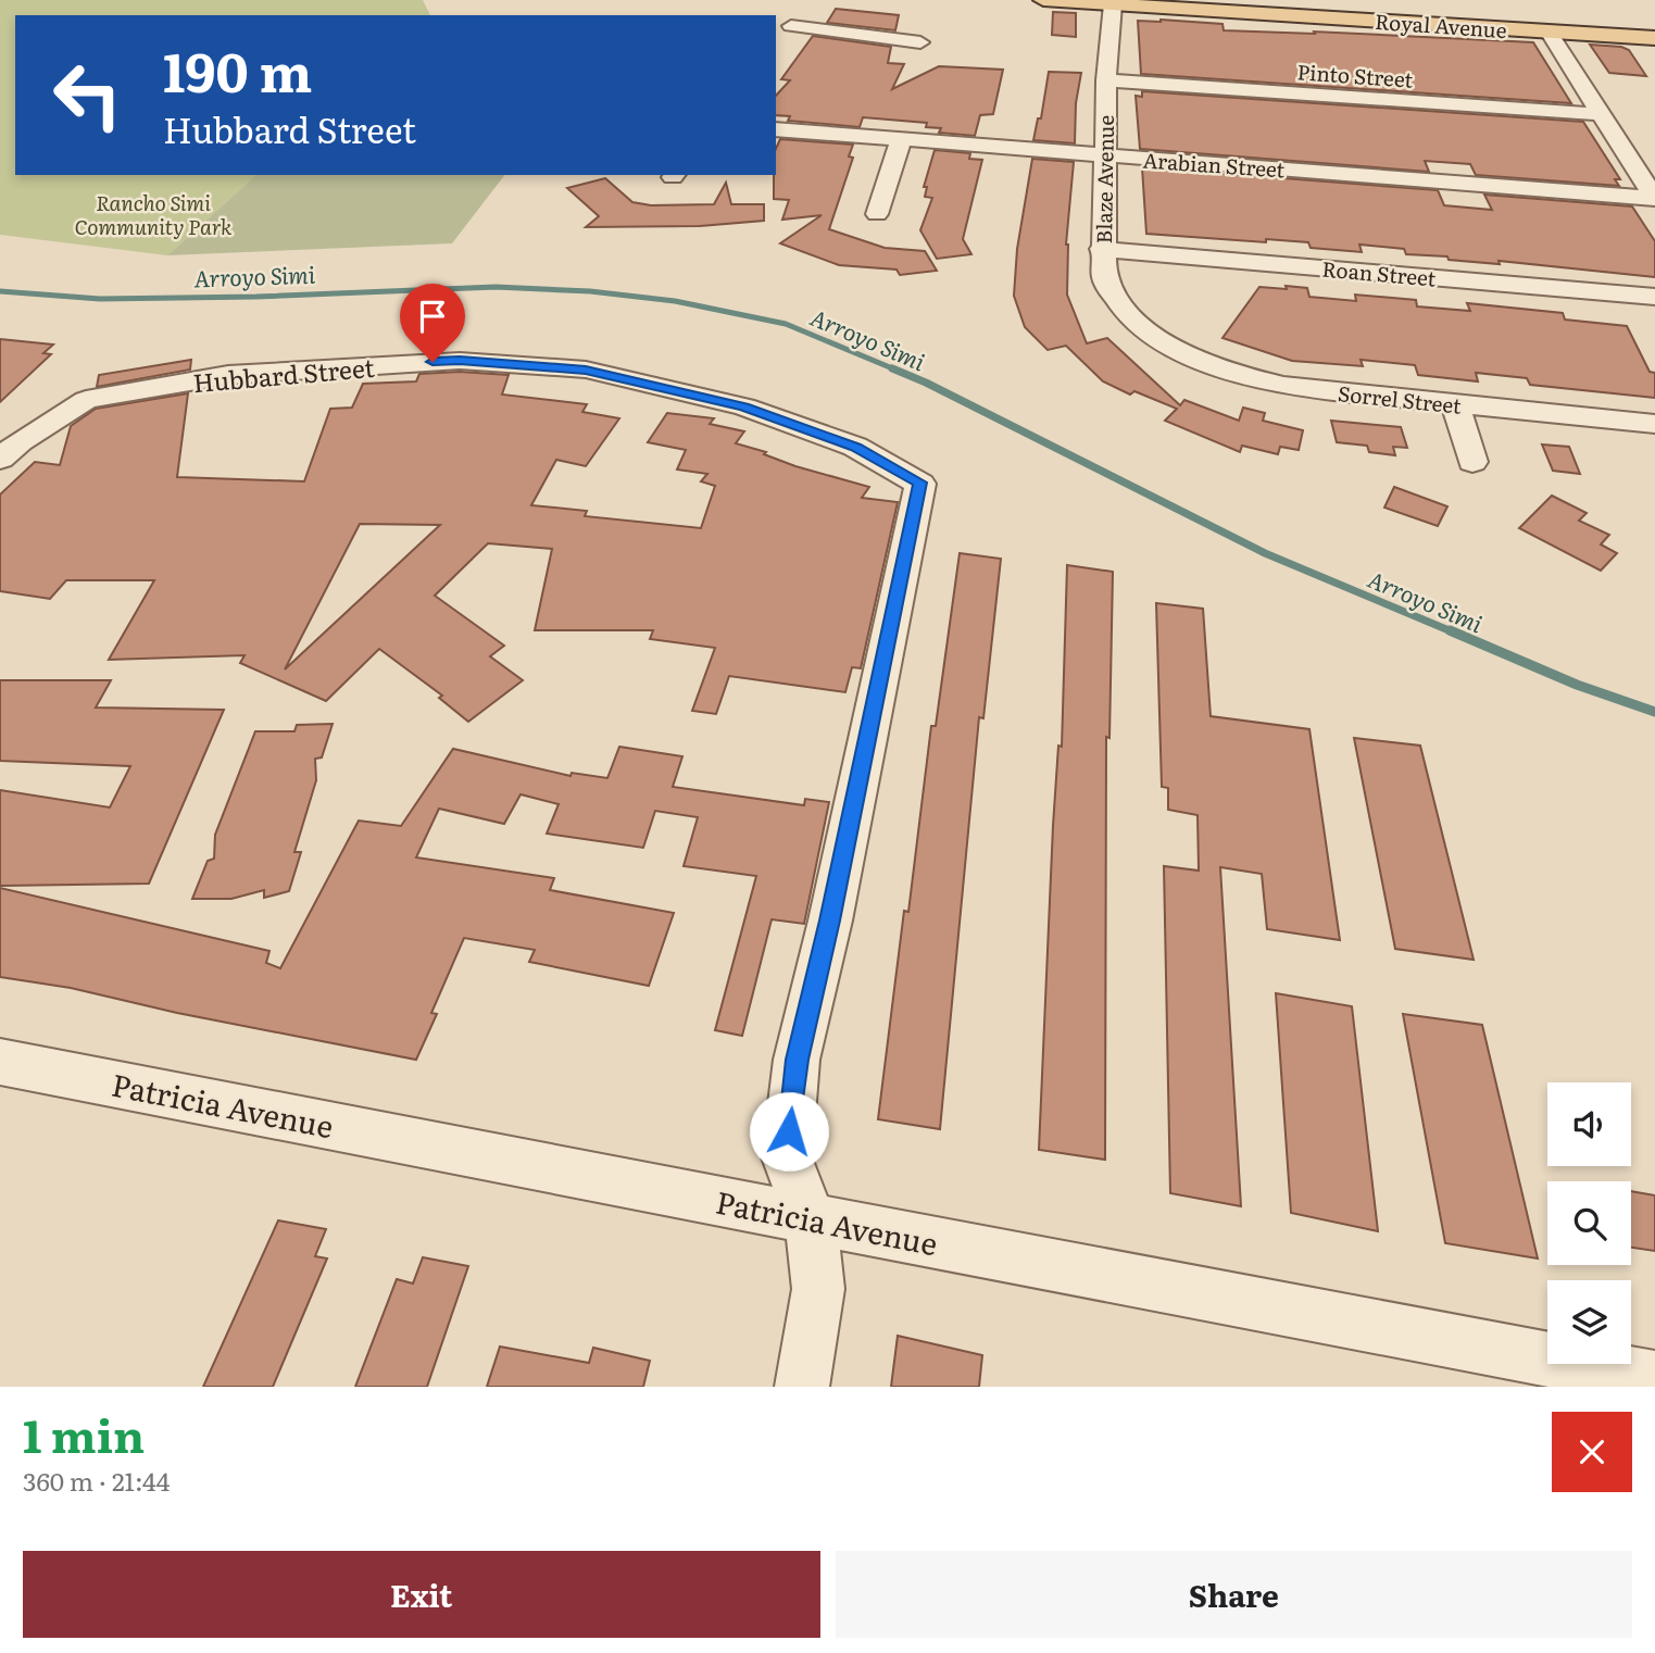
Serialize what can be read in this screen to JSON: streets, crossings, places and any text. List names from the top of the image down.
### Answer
{
  "streets": {
    "main road": ["Royal Avenue"],
    "street": [
      "Pinto Street",
      "Arabian Street",
      "Blaze Avenue",
      "Roan Street",
      "Hubbard Street",
      "Sorrel Street",
      "Patricia Avenue"
    ]
  },
  "crossings": [
    ["Royal Avenue", "Blaze Avenue"],
    ["Pinto Street", "Blaze Avenue"],
    ["Arabian Street", "Blaze Avenue"],
    ["Blaze Avenue", "Roan Street"],
    ["Blaze Avenue", "Sorrel Street"],
    ["Hubbard Street", "Patricia Avenue"]
  ],
  "water": ["Arroyo Simi"],
  "parks": ["Rancho Simi Community Park"],
  "page": {
    "turn": ["190 m", "Hubbard Street"],
    "heading": ["1 min", "360 m · 21:44"],
    "buttons": ["Exit", "Share"]
  }
}
